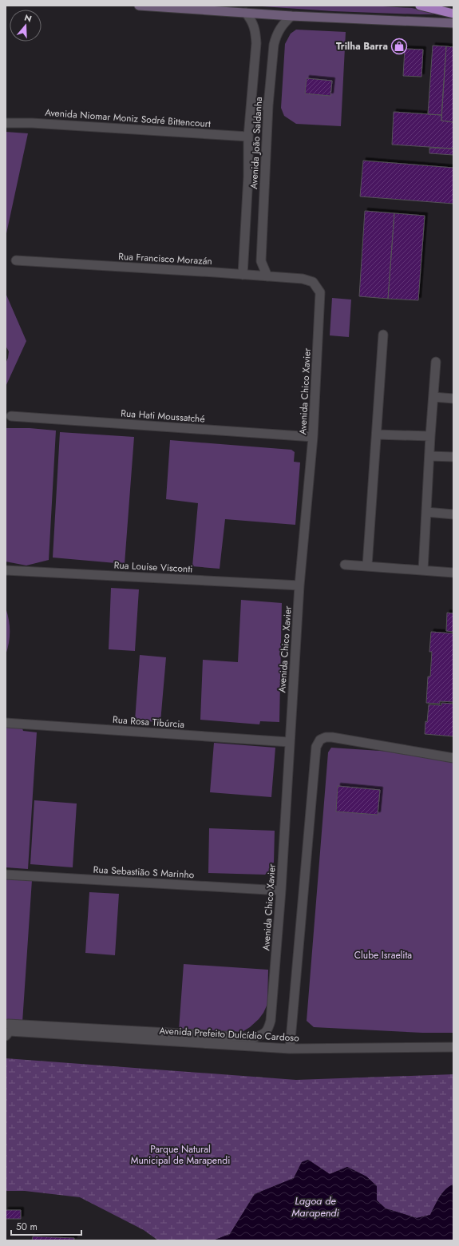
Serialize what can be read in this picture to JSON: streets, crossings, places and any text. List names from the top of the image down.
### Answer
{
  "streets": {
    "street": [
      "Avenida Niomar Moniz Sodré Bittencourt",
      "Avenida João Saldanha",
      "Rua Francisco Morazán",
      "Avenida Chico Xavier",
      "Rua Hati Moussatché",
      "Rua Louise Visconti",
      "Rua Rosa Tibúrcia",
      "Rua Sebastião S Marinho",
      "Avenida Prefeito Dulcídio Cardoso"
    ]
  },
  "crossings": [
    ["Avenida Niomar Moniz Sodré Bittencourt", "Avenida João Saldanha"],
    ["Avenida João Saldanha", "Rua Francisco Morazán"],
    ["Rua Francisco Morazán", "Avenida Chico Xavier"],
    ["Avenida Chico Xavier", "Rua Hati Moussatché"],
    ["Avenida Chico Xavier", "Rua Louise Visconti"],
    ["Avenida Chico Xavier", "Rua Rosa Tibúrcia"],
    ["Avenida Chico Xavier", "Rua Sebastião S Marinho"],
    ["Avenida Chico Xavier", "Avenida Prefeito Dulcídio Cardoso"]
  ],
  "water": ["Lagoa de Marapendi"],
  "parks": ["Clube Israelita", "Parque Natural Municipal de Marapendi"],
  "places": {
    "shop": ["Trilha Barra"]
  },
  "scale_bar": "50 m",
  "north": "top"
}
